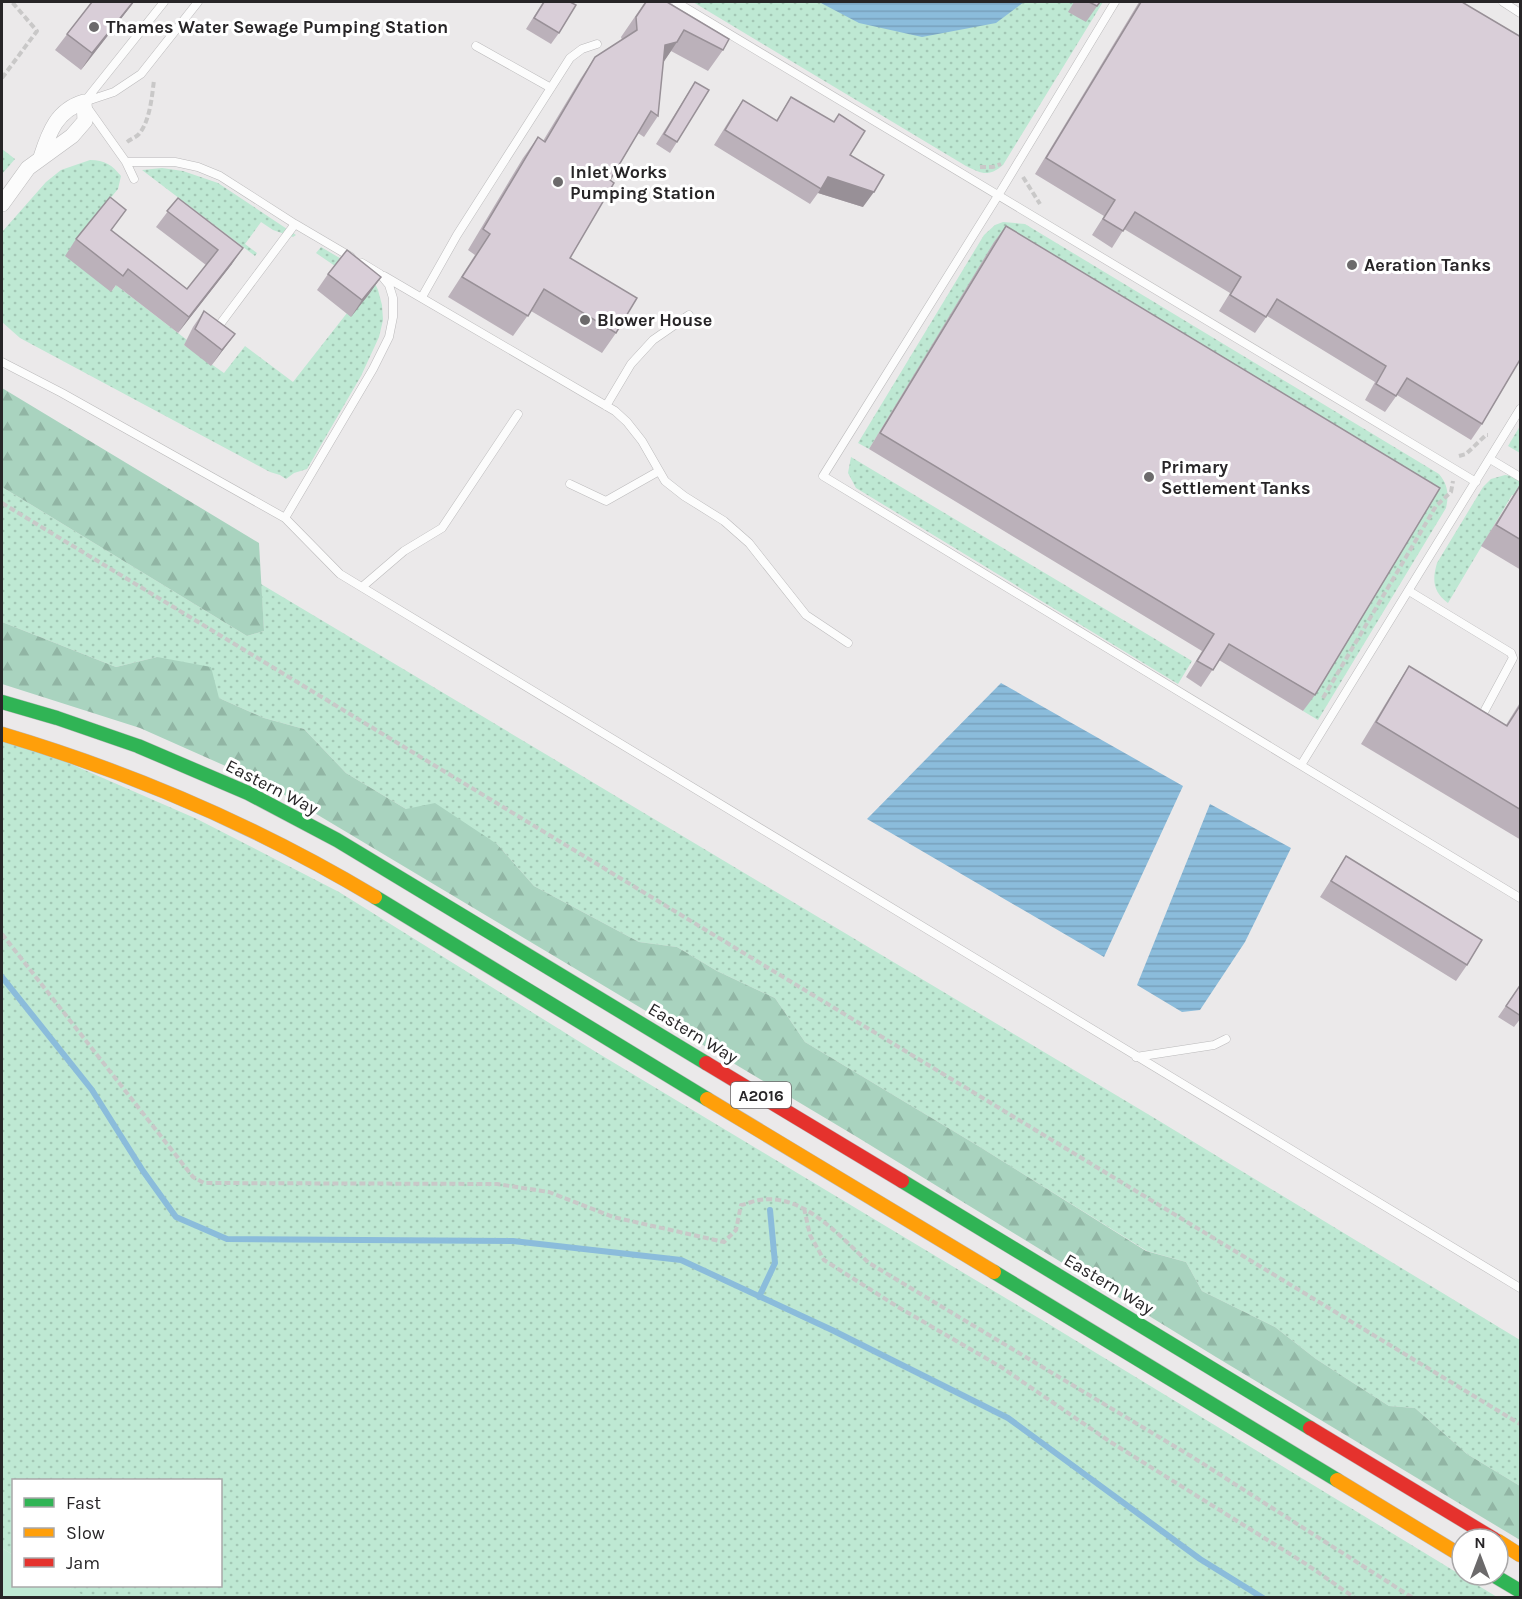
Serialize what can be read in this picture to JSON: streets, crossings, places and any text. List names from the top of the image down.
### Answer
{
  "streets": {
    "main road": ["Eastern Way", "A2016"]
  },
  "places": [
    "Thames Water Sewage Pumping Station",
    "Inlet Works Pumping Station",
    "Aeration Tanks",
    "Blower House",
    "Primary Settlement Tanks"
  ],
  "legend": ["Fast", "Slow", "Jam"],
  "north": "top"
}
